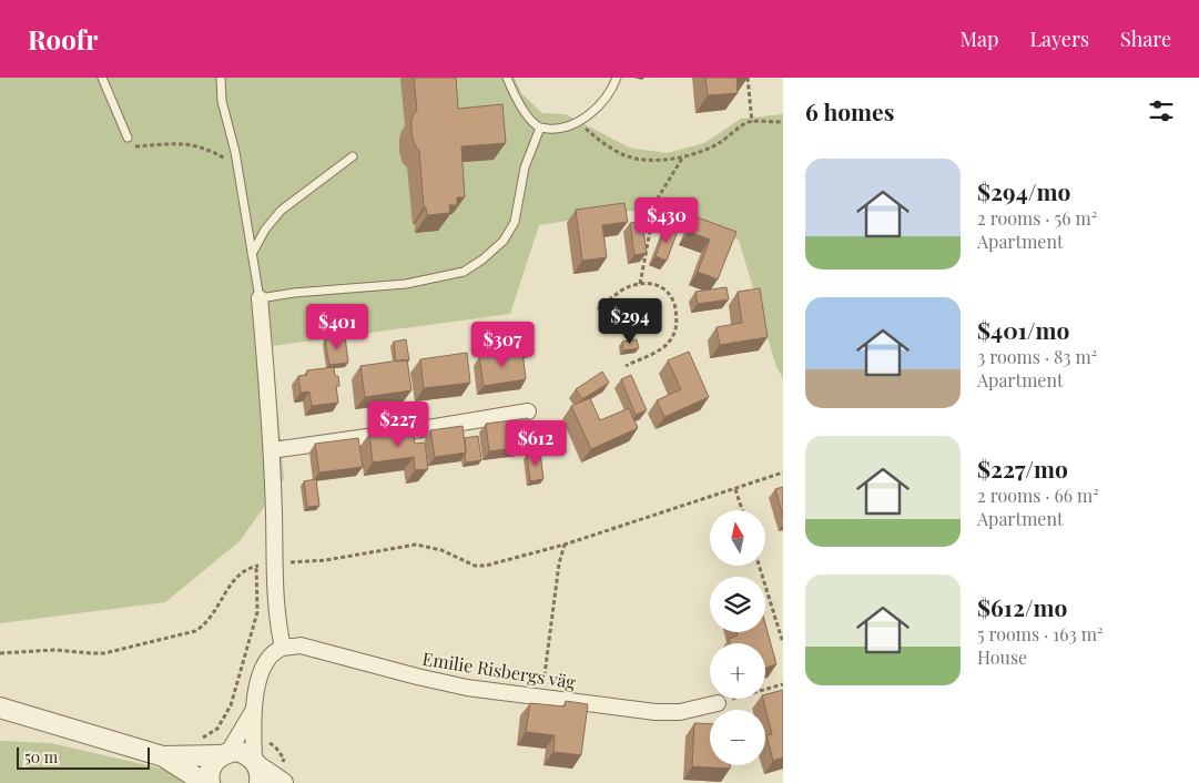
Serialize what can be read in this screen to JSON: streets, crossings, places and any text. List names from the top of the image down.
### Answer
{
  "streets": {
    "street": ["Emilie Risbergs väg"]
  },
  "scale_bar": "50 m",
  "north": "top",
  "page": {
    "header": "Roofr",
    "nav": ["Map", "Layers", "Share"],
    "heading": "6 homes",
    "list": [
      {
        "name": "$294/mo",
        "note": "2 rooms · 56 m² · Apartment"
      },
      {
        "name": "$401/mo",
        "note": "3 rooms · 83 m² · Apartment"
      },
      {
        "name": "$227/mo",
        "note": "2 rooms · 66 m² · Apartment"
      },
      {
        "name": "$612/mo",
        "note": "5 rooms · 163 m² · House"
      }
    ],
    "price": [
      "$430",
      "$294",
      "$401",
      "$307",
      "$227",
      "$612"
    ],
    "map_buttons": ["+", "−"],
    "scale": "50 m"
  }
}
